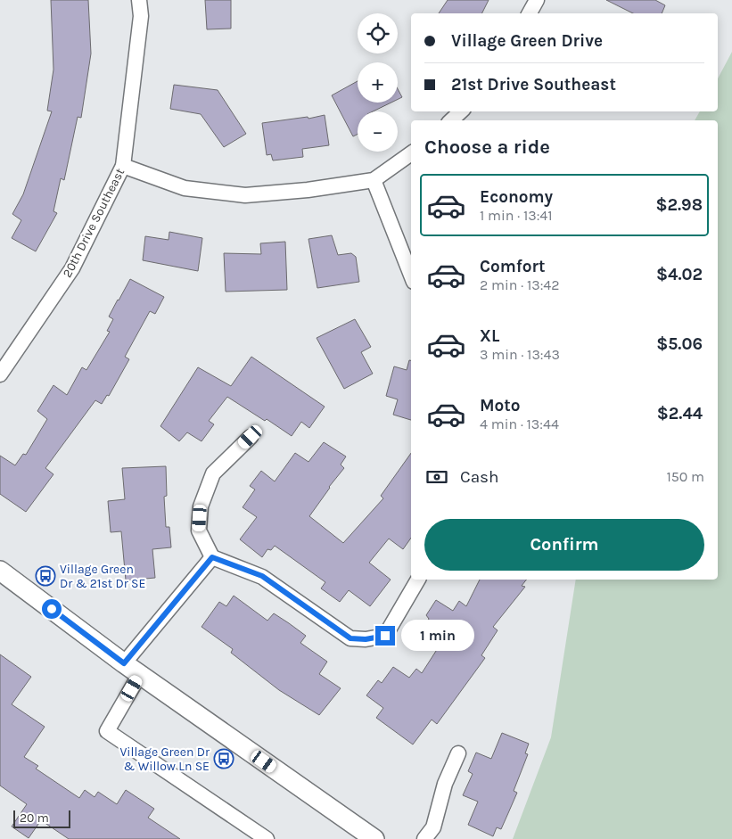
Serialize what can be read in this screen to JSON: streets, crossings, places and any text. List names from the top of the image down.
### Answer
{
  "streets": {
    "street": ["20th Drive Southeast"]
  },
  "places": {
    "bus stop": ["Village Green Dr & 21st Dr SE", "Village Green Dr & Willow Ln SE"]
  },
  "scale_bar": "20 m",
  "page": {
    "map_buttons": ["+", "−"],
    "banner": ["Village Green Drive", "21st Drive Southeast"],
    "heading": "Choose a ride",
    "list": [
      {
        "name": "Economy",
        "note": "1 min · 13:41",
        "value": "$2.98"
      },
      {
        "name": "Comfort",
        "note": "2 min · 13:42",
        "value": "$4.02"
      },
      {
        "name": "XL",
        "note": "3 min · 13:43",
        "value": "$5.06"
      },
      {
        "name": "Moto",
        "note": "4 min · 13:44",
        "value": "$2.44"
      }
    ],
    "pay": ["Cash", "150 m"],
    "buttons": "Confirm",
    "bubble": "1 min",
    "scale": "20 m"
  }
}
